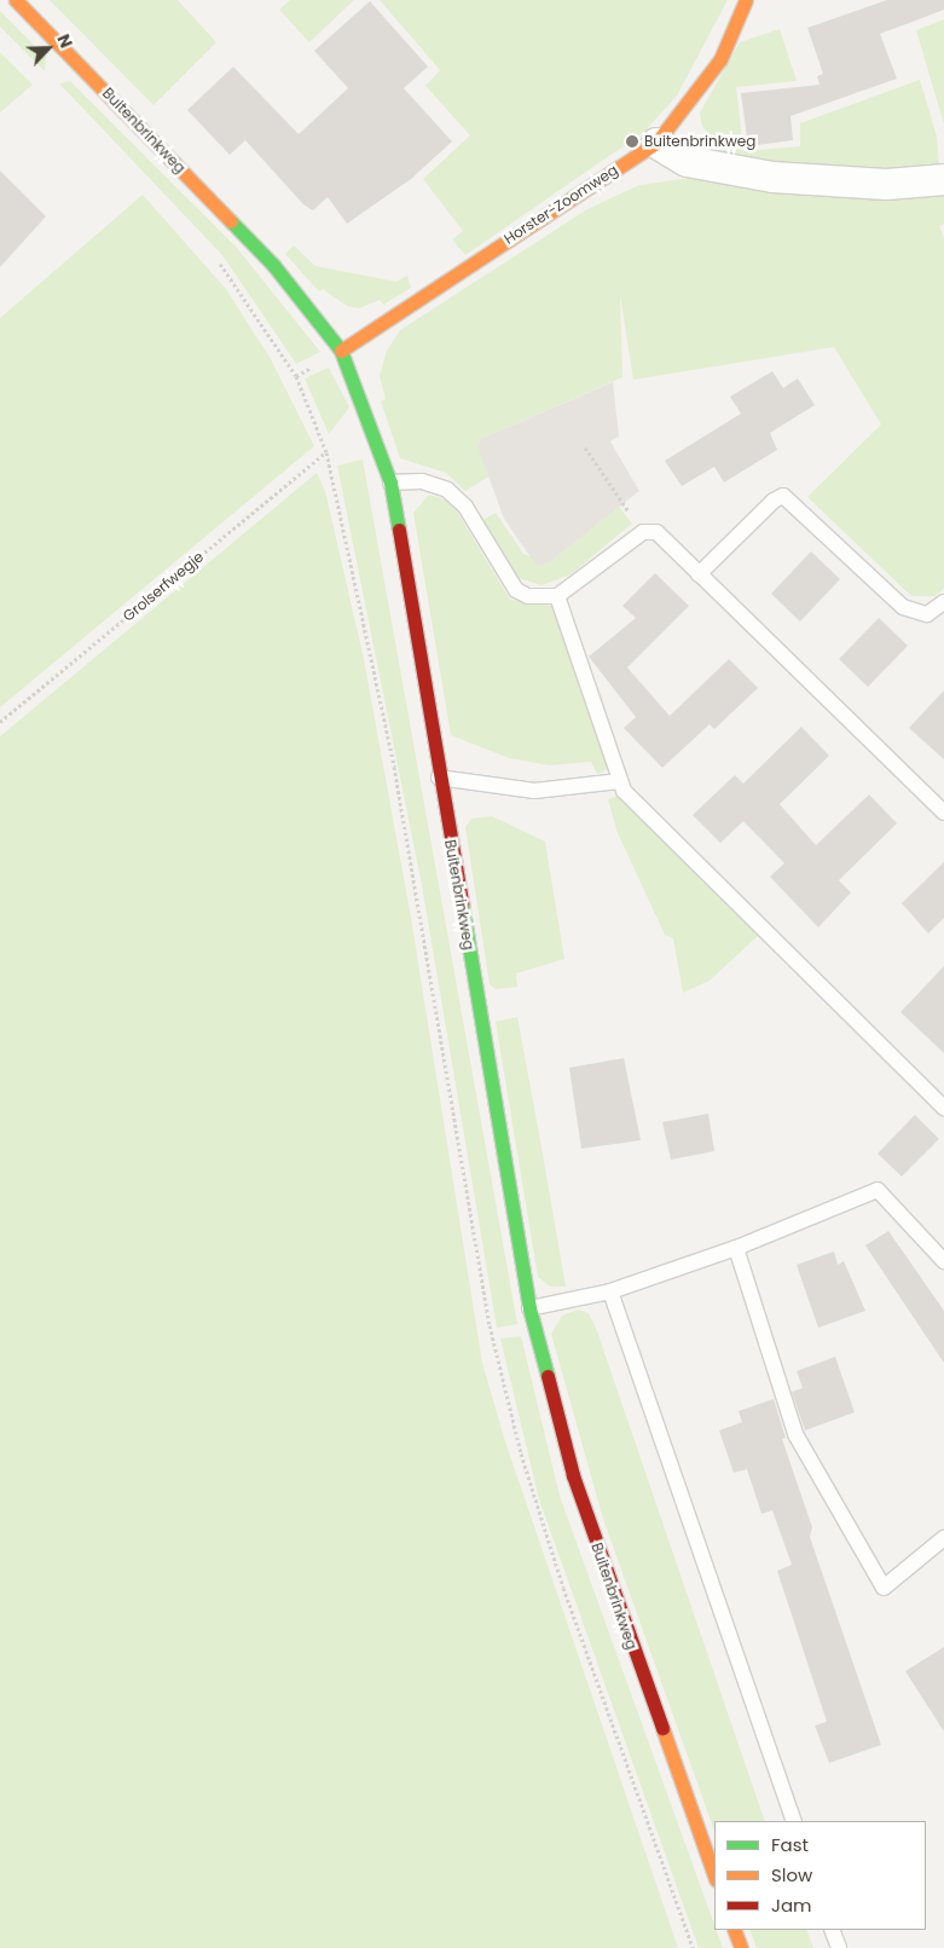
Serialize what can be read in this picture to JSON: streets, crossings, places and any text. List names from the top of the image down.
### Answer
{
  "streets": {
    "main road": ["Buitenbrinkweg", "Horster-Zoomweg"],
    "path": ["Grolserfwegje"]
  },
  "crossings": [
    ["Buitenbrinkweg", "Horster-Zoomweg"]
  ],
  "places": ["Buitenbrinkweg"],
  "legend": ["Fast", "Slow", "Jam"],
  "north": "top right"
}
